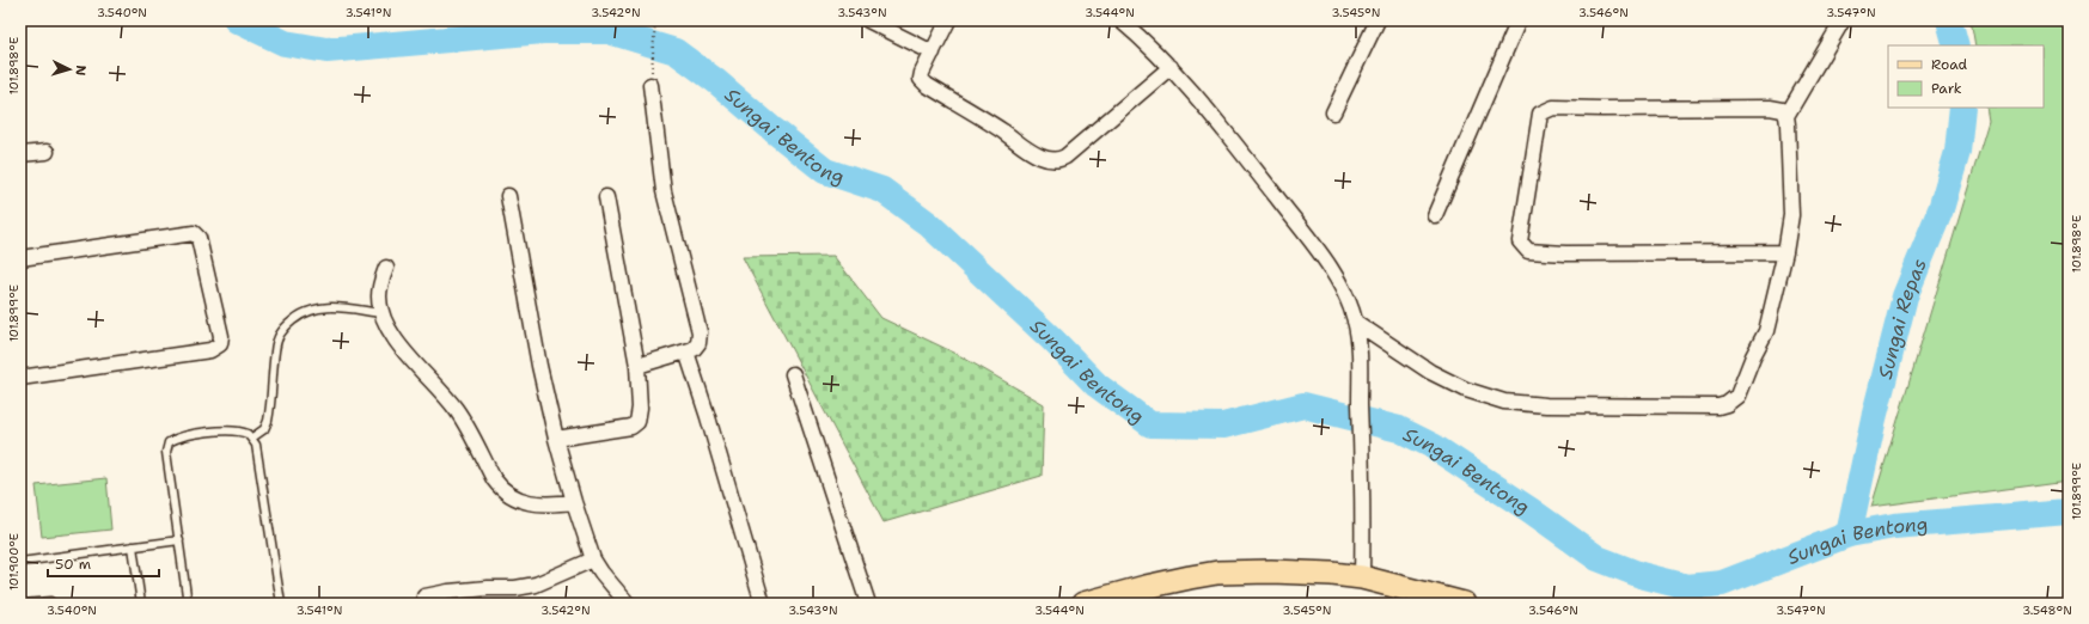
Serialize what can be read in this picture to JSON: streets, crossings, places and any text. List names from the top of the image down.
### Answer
{
  "water": ["Sungai Bentong", "Sungai Repas"],
  "legend": ["Road", "Park"],
  "scale_bar": "50 m",
  "north": "right",
  "coordinates": [
    "3.540°N",
    "3.541°N",
    "3.542°N",
    "3.543°N",
    "3.544°N",
    "3.545°N",
    "3.546°N",
    "3.547°N",
    "101.898°E",
    "101.899°E",
    "101.900°E",
    "3.548°N"
  ]
}
